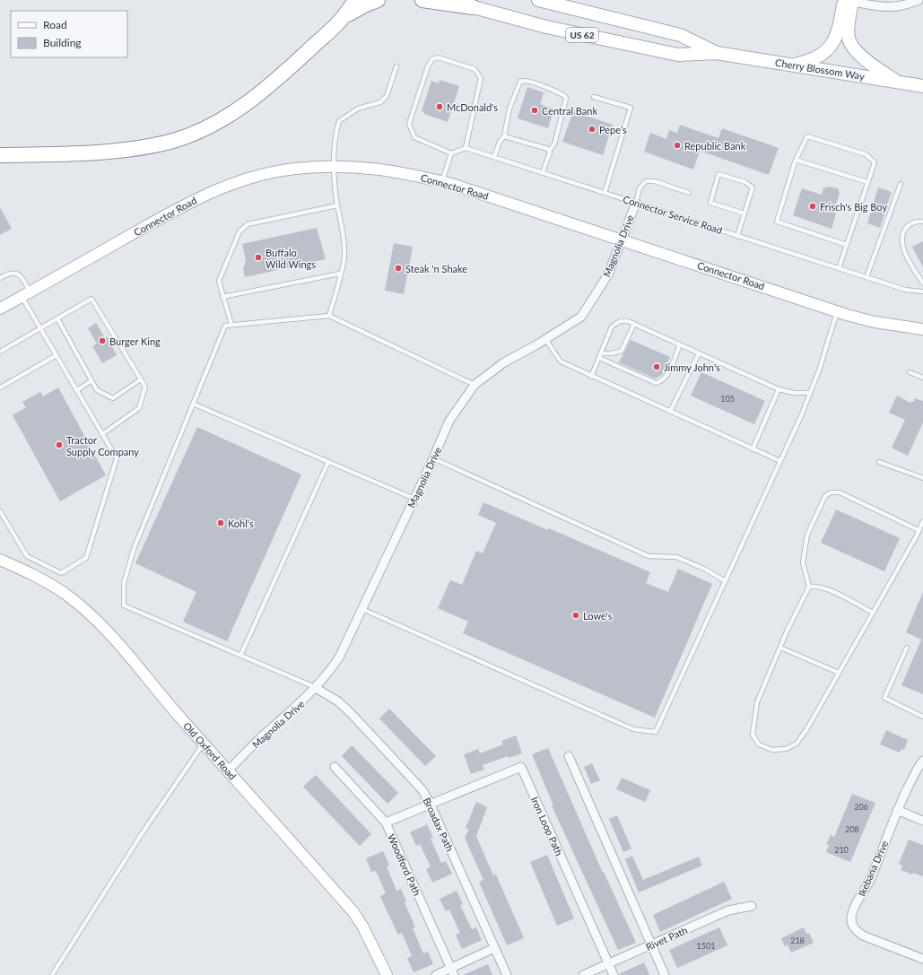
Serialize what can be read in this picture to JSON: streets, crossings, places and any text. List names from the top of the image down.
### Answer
{
  "streets": {
    "main road": [
      "US 62",
      "Cherry Blossom Way",
      "Connector Road",
      "Old Oxford Road"
    ],
    "street": [
      "Magnolia Drive",
      "Broadax Path",
      "Iron Loop Path",
      "Woodford Path",
      "Ikebana Drive",
      "Rivet Path"
    ],
    "lane": ["Connector Service Road"]
  },
  "crossings": [
    ["Connector Road", "Magnolia Drive"],
    ["Connector Service Road", "Magnolia Drive"],
    ["Magnolia Drive", "Old Oxford Road"],
    ["Magnolia Drive", "Broadax Path"],
    ["Broadax Path", "Iron Loop Path"],
    ["Iron Loop Path", "Rivet Path"]
  ],
  "places": [
    "McDonald's",
    "Central Bank",
    "Pepe’s",
    "Republic Bank",
    "Frisch's Big Boy",
    "Buffalo Wild Wings",
    "Steak 'n Shake",
    "Burger King",
    "Jimmy John's",
    "Tractor Supply Company",
    "Kohl's",
    "Lowe's"
  ],
  "house_numbers": [
    "105",
    "206",
    "208",
    "210",
    "218",
    "1501"
  ],
  "legend": ["Road", "Building"]
}
